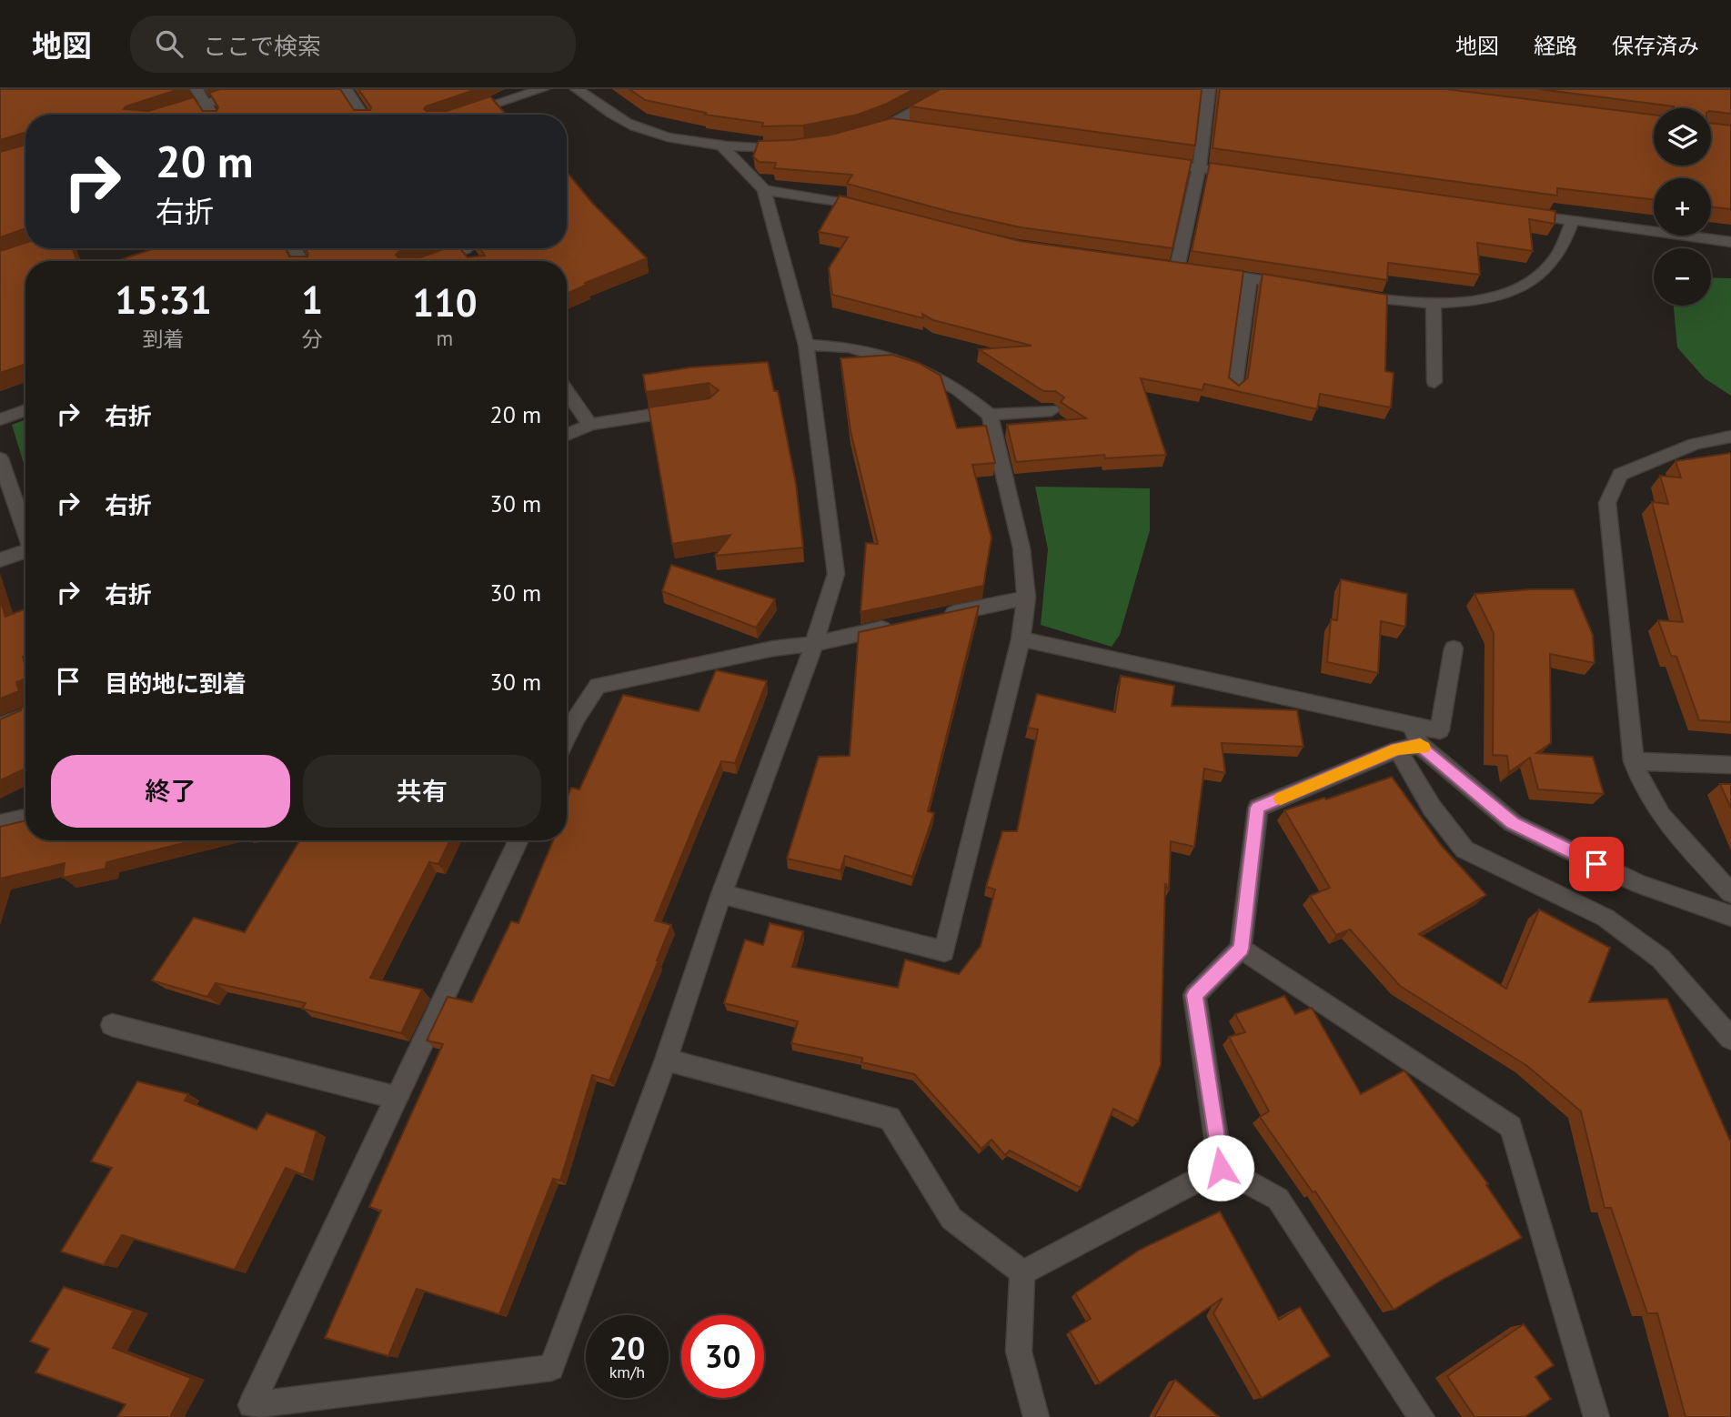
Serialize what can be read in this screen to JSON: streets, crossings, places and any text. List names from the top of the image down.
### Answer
{
  "page": {
    "header": "地図",
    "search": "ここで検索",
    "nav": ["地図", "経路", "保存済み"],
    "map_buttons": ["+", "−"],
    "turn": ["20 m", "右折"],
    "eta": [
      "15:31",
      "到着",
      "1",
      "分",
      "110",
      "m"
    ],
    "list": [
      {
        "name": "右折",
        "value": "20 m"
      },
      {
        "name": "右折",
        "value": "30 m"
      },
      {
        "name": "右折",
        "value": "30 m"
      },
      {
        "name": "目的地に到着",
        "value": "30 m"
      }
    ],
    "buttons": ["終了", "共有"],
    "speed": "20 km/h",
    "limit": "30"
  }
}
